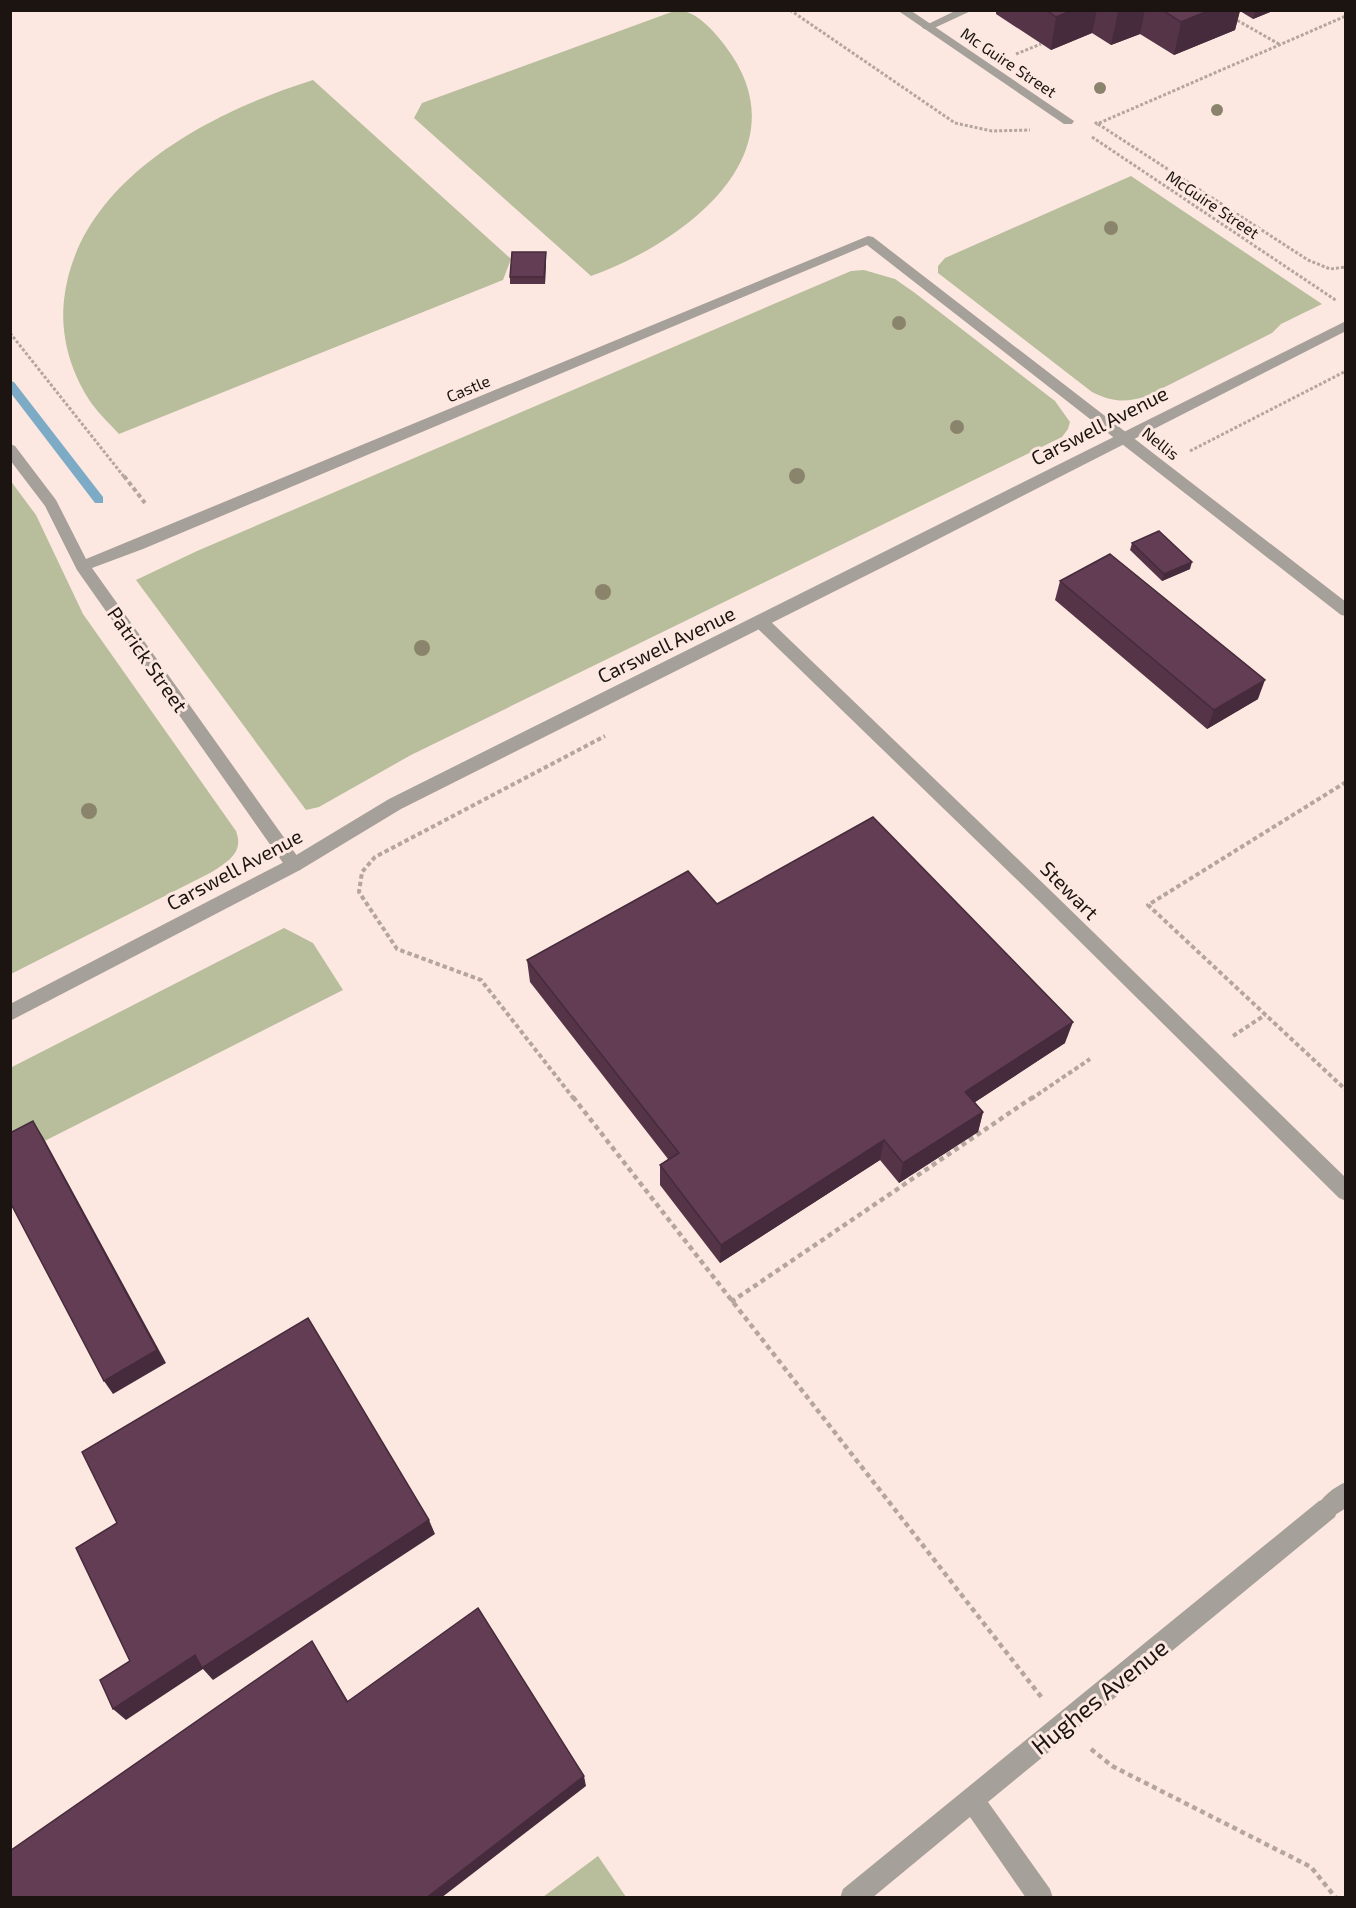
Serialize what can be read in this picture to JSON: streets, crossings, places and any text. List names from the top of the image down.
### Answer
{
  "streets": {
    "street": [
      "Mc Guire Street",
      "Castle",
      "Carswell Avenue",
      "Nellis",
      "Patrick Street",
      "Stewart",
      "Hughes Avenue"
    ],
    "path": ["McGuire Street"]
  },
  "crossings": [
    ["Mc Guire Street", "McGuire Street"],
    ["Castle", "Nellis"],
    ["Castle", "Patrick Street"],
    ["Carswell Avenue", "Nellis"],
    ["Carswell Avenue", "Patrick Street"],
    ["Carswell Avenue", "Stewart"]
  ]
}
